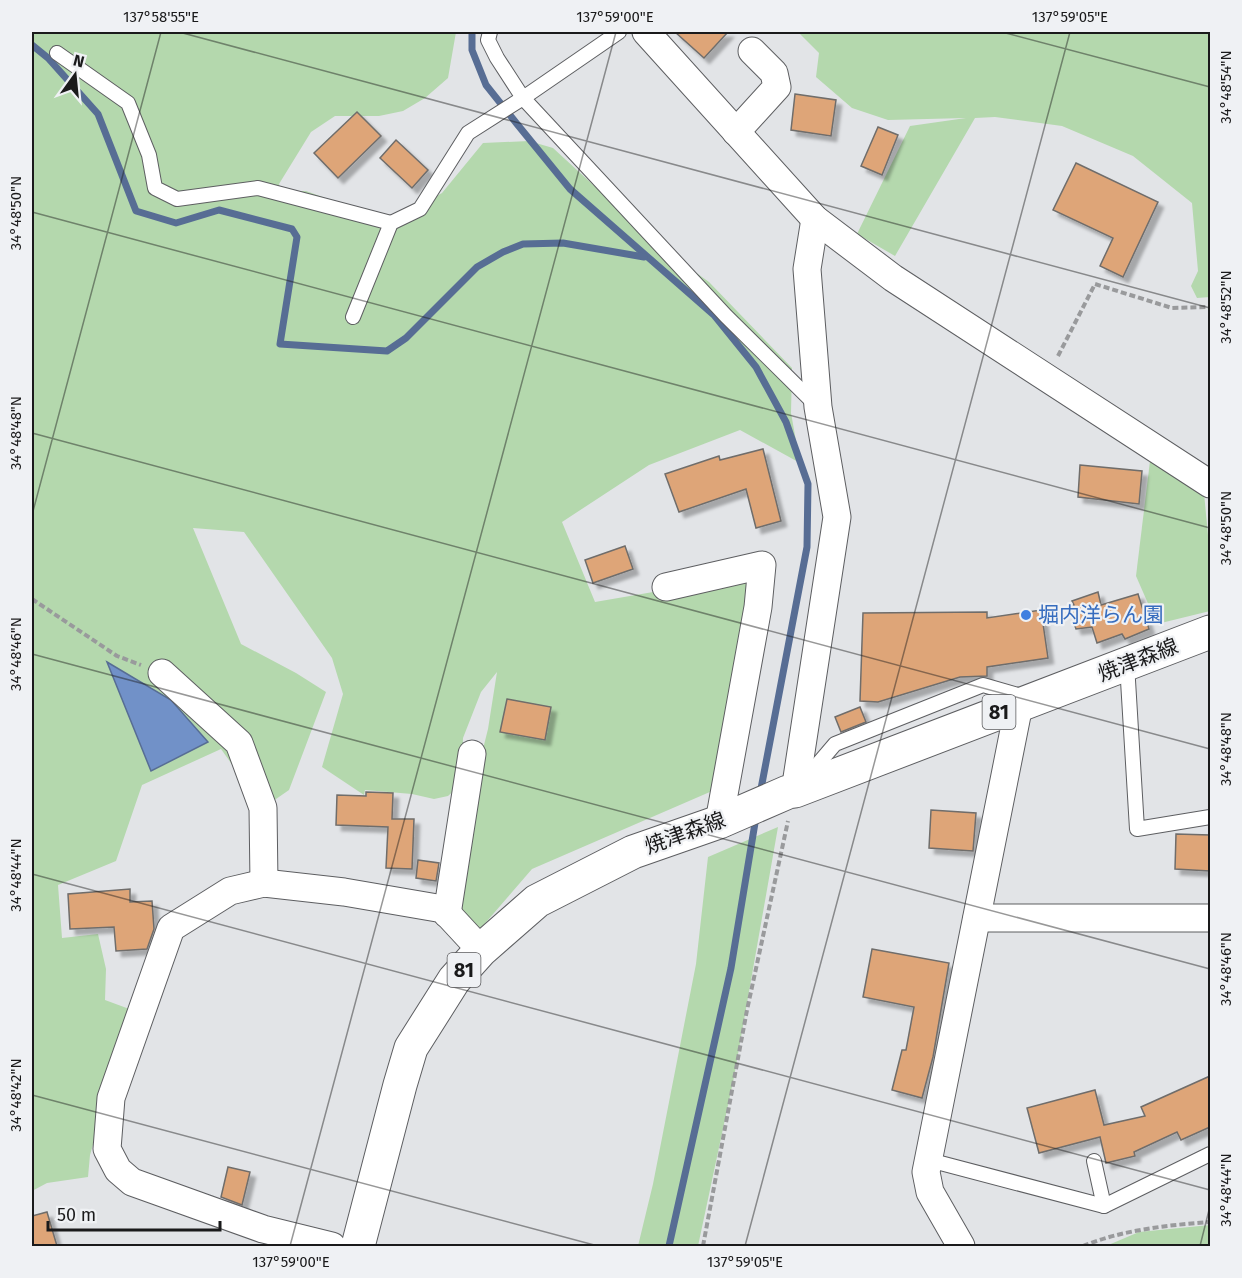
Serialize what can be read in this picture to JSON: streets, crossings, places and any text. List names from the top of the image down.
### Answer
{
  "streets": {
    "main road": ["焼津森線", "81"]
  },
  "places": ["堀内洋らん園"],
  "scale_bar": "50 m",
  "north": "top",
  "coordinates": [
    "137°58'55\"E",
    "137°59'00\"E",
    "137°59'05\"E",
    "34°48'54\"N",
    "34°48'50\"N",
    "34°48'52\"N",
    "34°48'48\"N",
    "34°48'46\"N",
    "34°48'44\"N",
    "34°48'42\"N"
  ]
}
